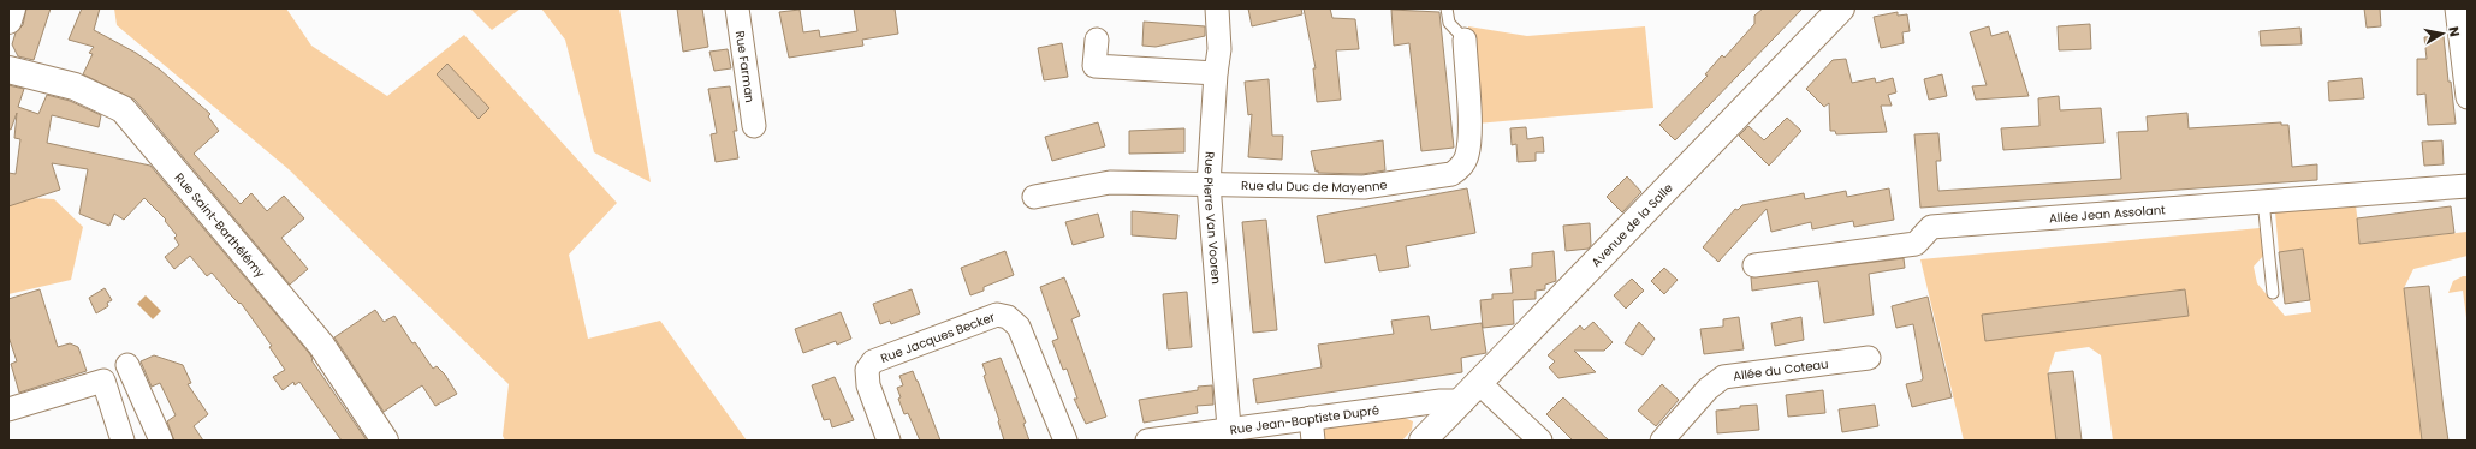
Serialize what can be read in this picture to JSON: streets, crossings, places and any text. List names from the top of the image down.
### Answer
{
  "streets": {
    "street": [
      "Rue Farman",
      "Rue du Duc de Mayenne",
      "Allée Jean Assolant",
      "Rue Pierre Van Vooren",
      "Rue Saint-Barthélémy",
      "Avenue de la Salle",
      "Rue Jacques Becker",
      "Allée du Coteau",
      "Rue Jean-Baptiste Dupré"
    ]
  },
  "crossings": [
    ["Rue du Duc de Mayenne", "Rue Pierre Van Vooren"],
    ["Rue Pierre Van Vooren", "Rue Jean-Baptiste Dupré"],
    ["Avenue de la Salle", "Rue Jean-Baptiste Dupré"]
  ],
  "north": "right"
}
